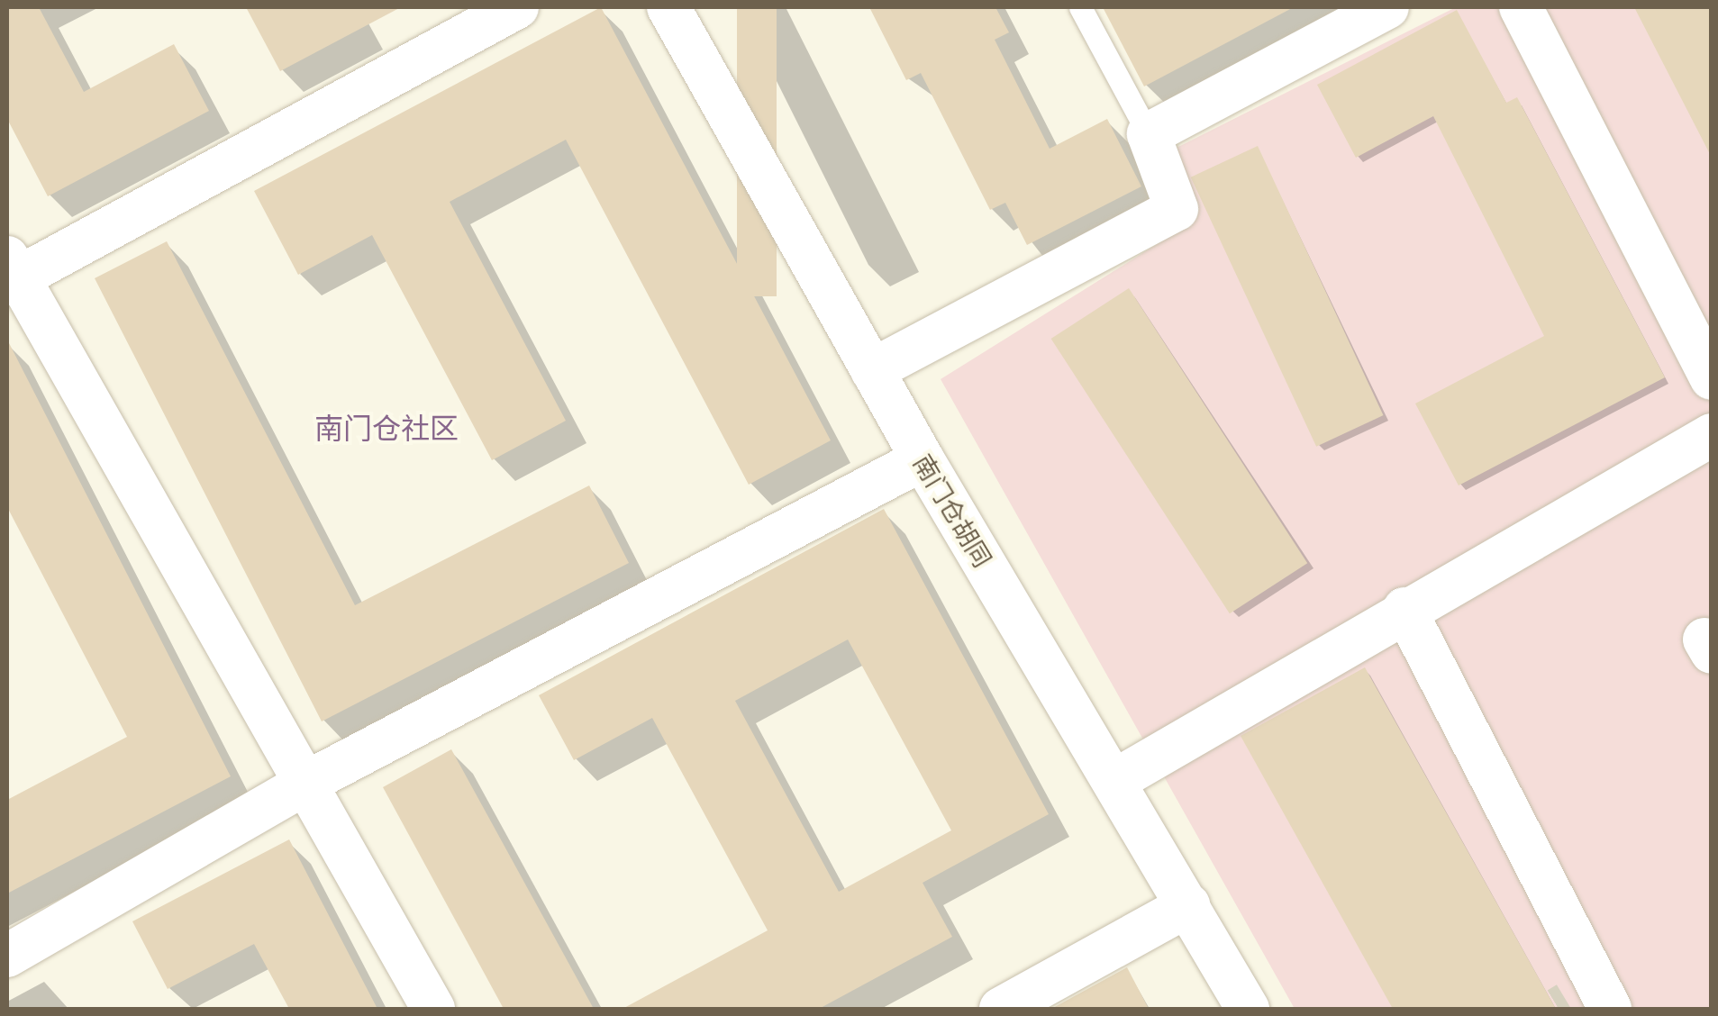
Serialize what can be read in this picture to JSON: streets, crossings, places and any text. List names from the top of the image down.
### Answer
{
  "streets": {
    "street": ["南门仓胡同"]
  },
  "districts": ["南门仓社区"]
}
